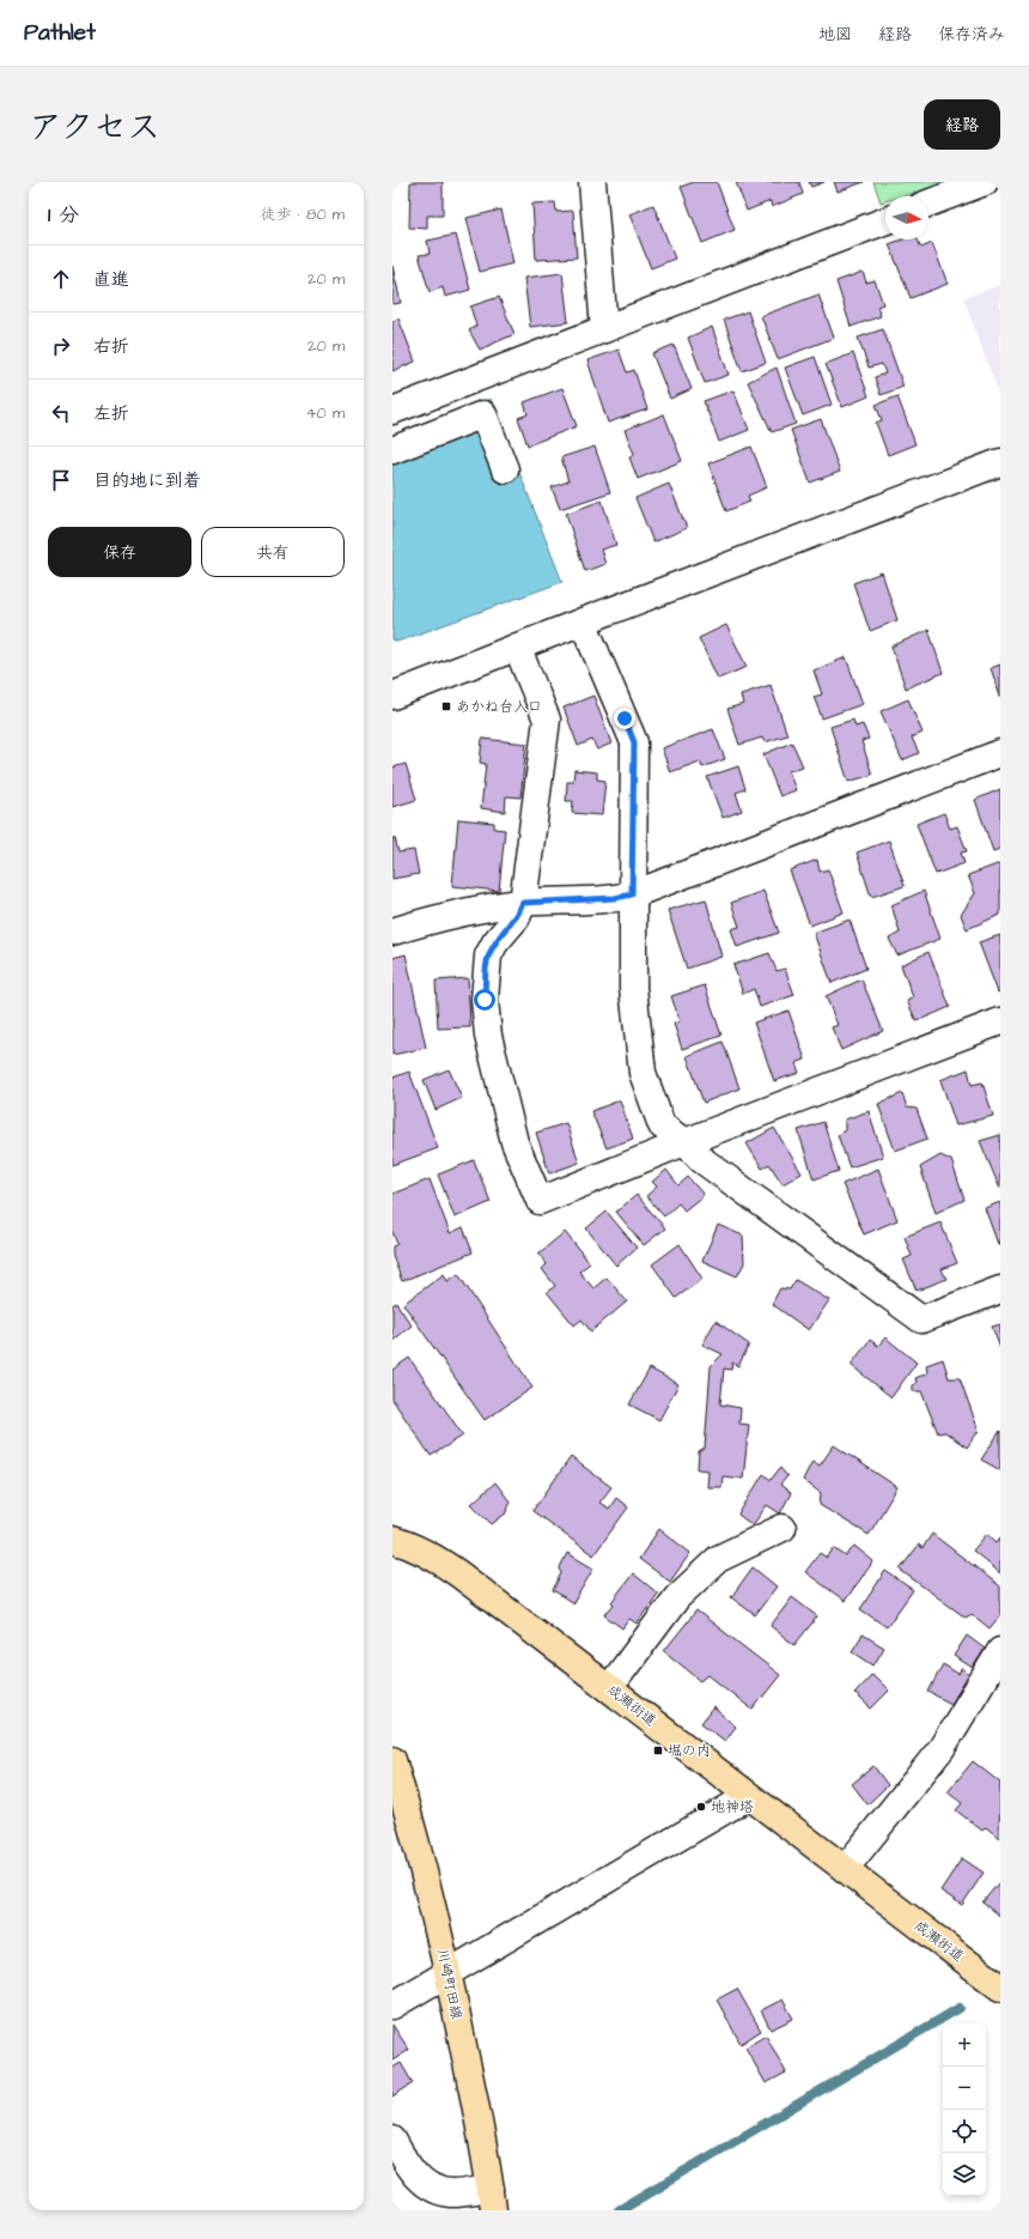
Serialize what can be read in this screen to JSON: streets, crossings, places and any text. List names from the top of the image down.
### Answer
{
  "streets": {
    "main road": ["成瀬街道", "川崎町田線"]
  },
  "places": {
    "transit": ["あかね台入口", "堀の内"],
    "other": ["地神塔"]
  },
  "north": "right",
  "page": {
    "header": "Pathlet",
    "nav": ["地図", "経路", "保存済み"],
    "title": "アクセス",
    "buttons": [
      "経路",
      ["保存", "共有"]
    ],
    "heading": ["1 分", "徒歩 · 80 m"],
    "list": [
      ["直進", "20 m"],
      ["右折", "20 m"],
      ["左折", "40 m"],
      "目的地に到着"
    ],
    "map_buttons": ["+", "−"]
  }
}
